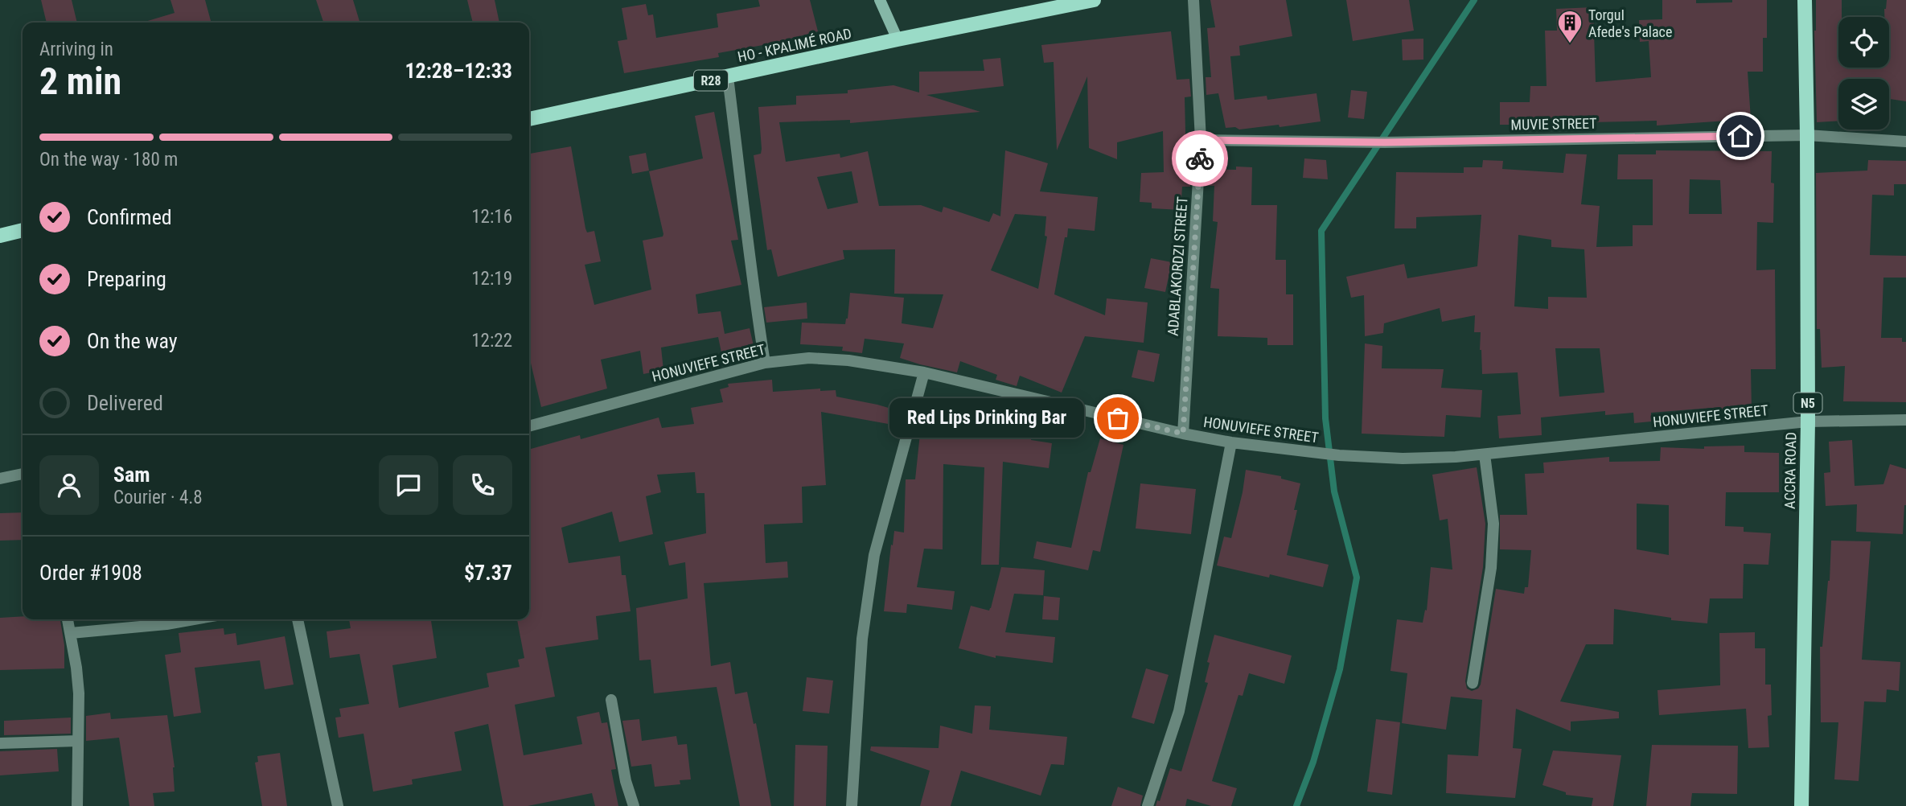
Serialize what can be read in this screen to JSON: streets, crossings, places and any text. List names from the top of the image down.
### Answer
{
  "streets": {
    "main road": [
      "HO - KPALIMÉ ROAD",
      "R28",
      "N5",
      "ACCRA ROAD"
    ],
    "street": ["MUVIE STREET", "ADABLAKORDZI STREET", "HONUVIEFE STREET"]
  },
  "crossings": [
    ["HO - KPALIMÉ ROAD", "R28"],
    ["MUVIE STREET", "ADABLAKORDZI STREET"],
    ["MUVIE STREET", "ACCRA ROAD"],
    ["ADABLAKORDZI STREET", "HONUVIEFE STREET"],
    ["HONUVIEFE STREET", "ACCRA ROAD"]
  ],
  "places": {
    "building": ["TorguI Afede's Palace"],
    "other": ["Red Lips Drinking Bar"]
  },
  "page": {
    "heading": ["2 min", "Arriving in", "12:28–12:33"],
    "panel": [
      "Sam",
      "Courier · 4.8",
      "Order #1908",
      "$7.37"
    ],
    "bar": "On the way · 180 m",
    "list": [
      ["Confirmed", "12:16"],
      ["Preparing", "12:19"],
      ["On the way", "12:22"],
      "Delivered"
    ],
    "bubble": "Red Lips Drinking Bar"
  }
}
